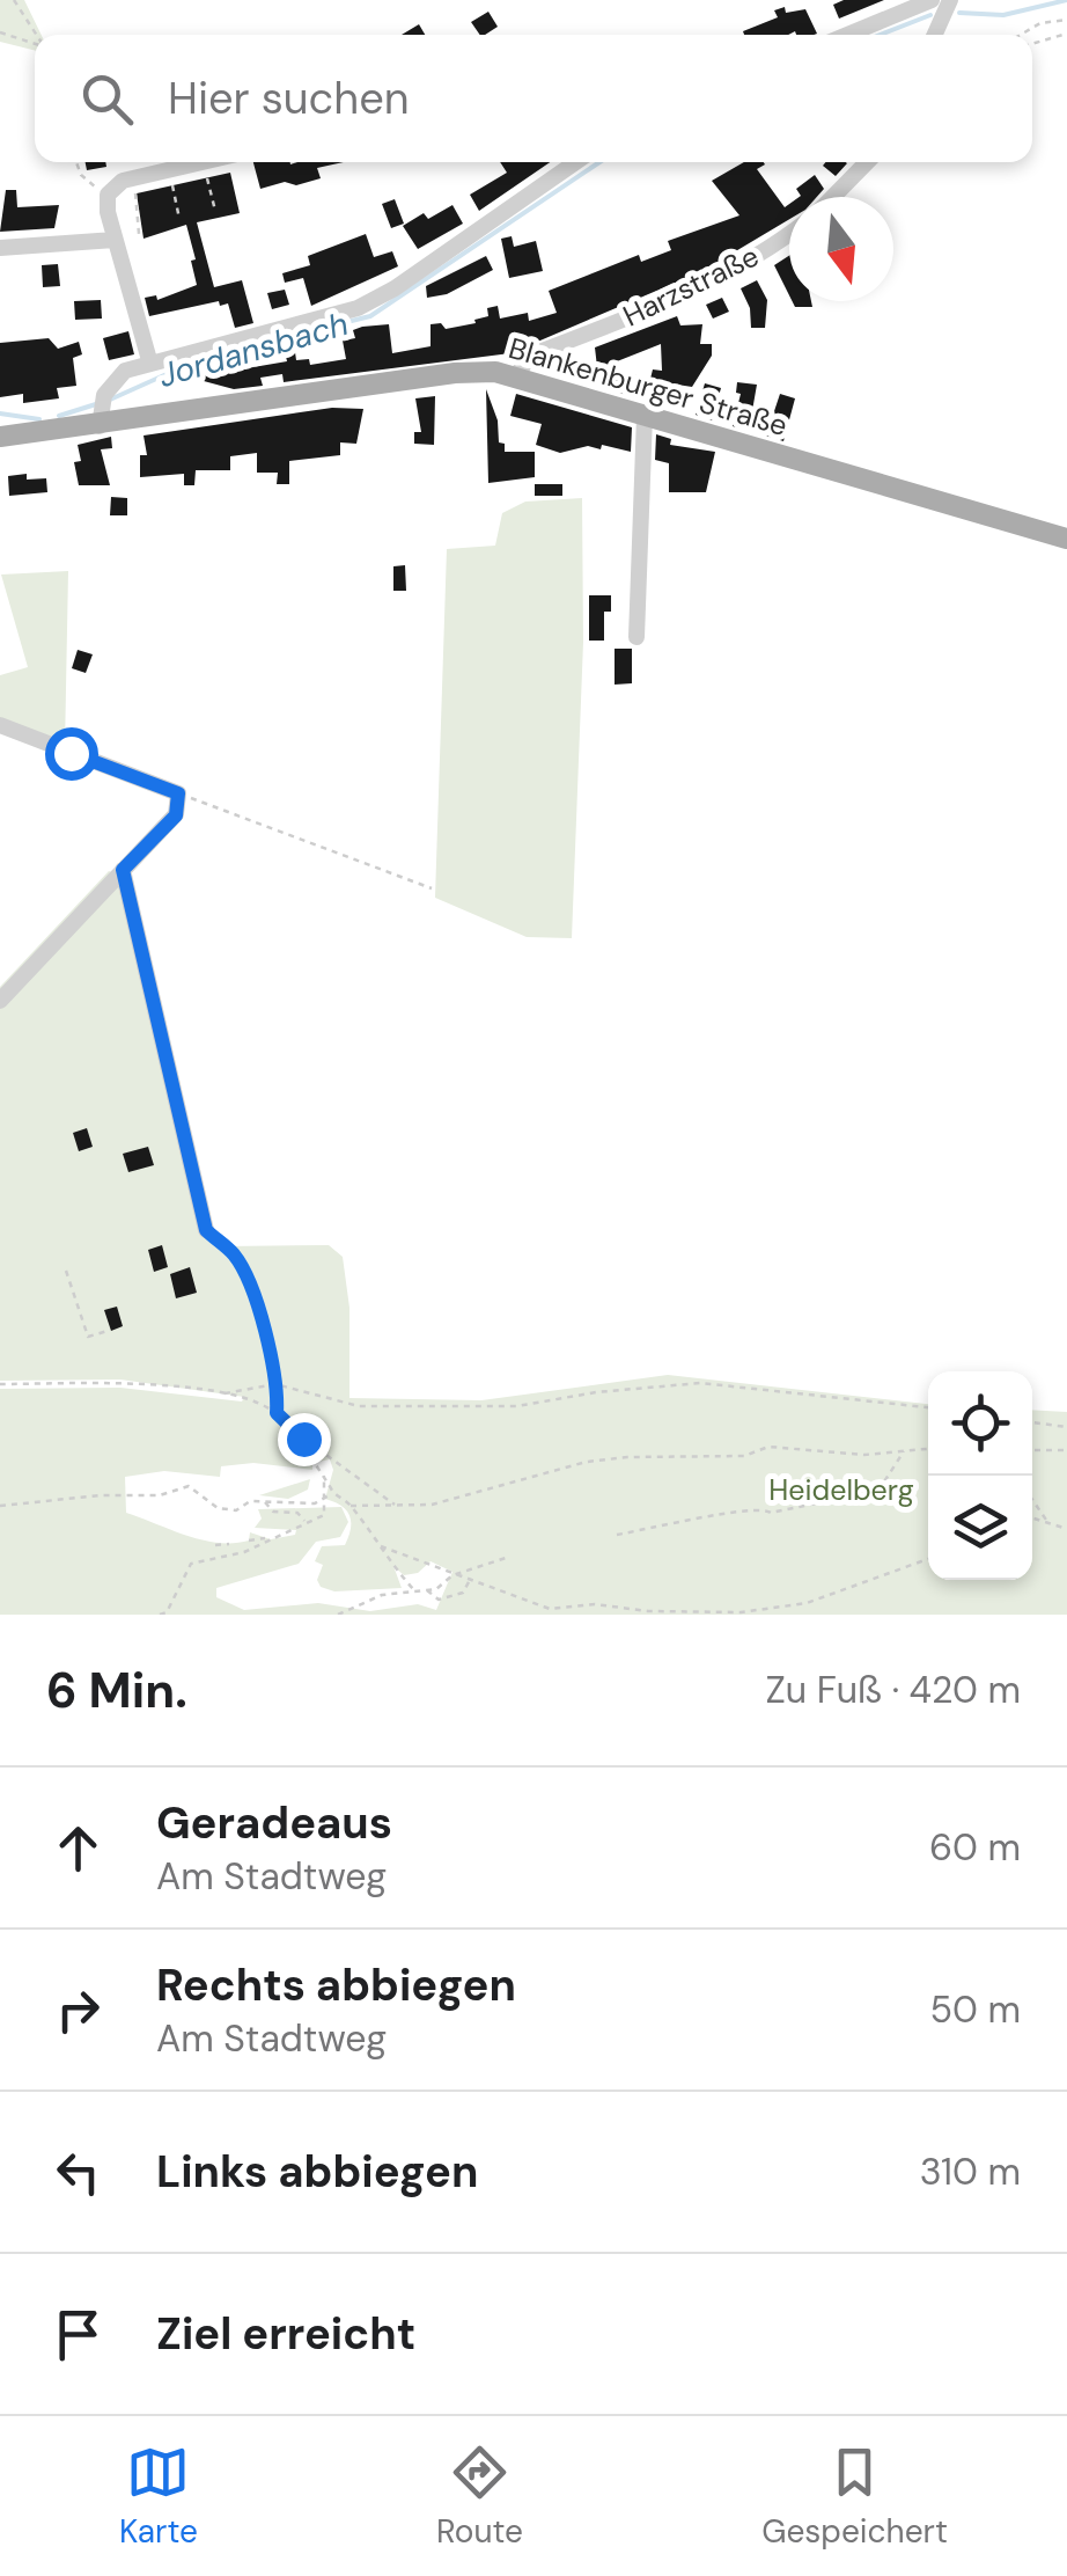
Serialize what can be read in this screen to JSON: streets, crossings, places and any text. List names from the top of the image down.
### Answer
{
  "streets": {
    "main road": ["Blankenburger Straße"],
    "street": ["Harzstraße"]
  },
  "crossings": [
    ["Harzstraße", "Blankenburger Straße"]
  ],
  "water": ["Jordansbach"],
  "parks": ["Heidelberg"],
  "north": "bottom",
  "page": {
    "search": "Hier suchen",
    "heading": ["6 Min.", "Zu Fuß · 420 m"],
    "list": [
      ["Geradeaus", "Am Stadtweg", "60 m"],
      ["Rechts abbiegen", "Am Stadtweg", "50 m"],
      ["Links abbiegen", "310 m"],
      "Ziel erreicht"
    ],
    "nav": ["Karte", "Route", "Gespeichert"]
  }
}
